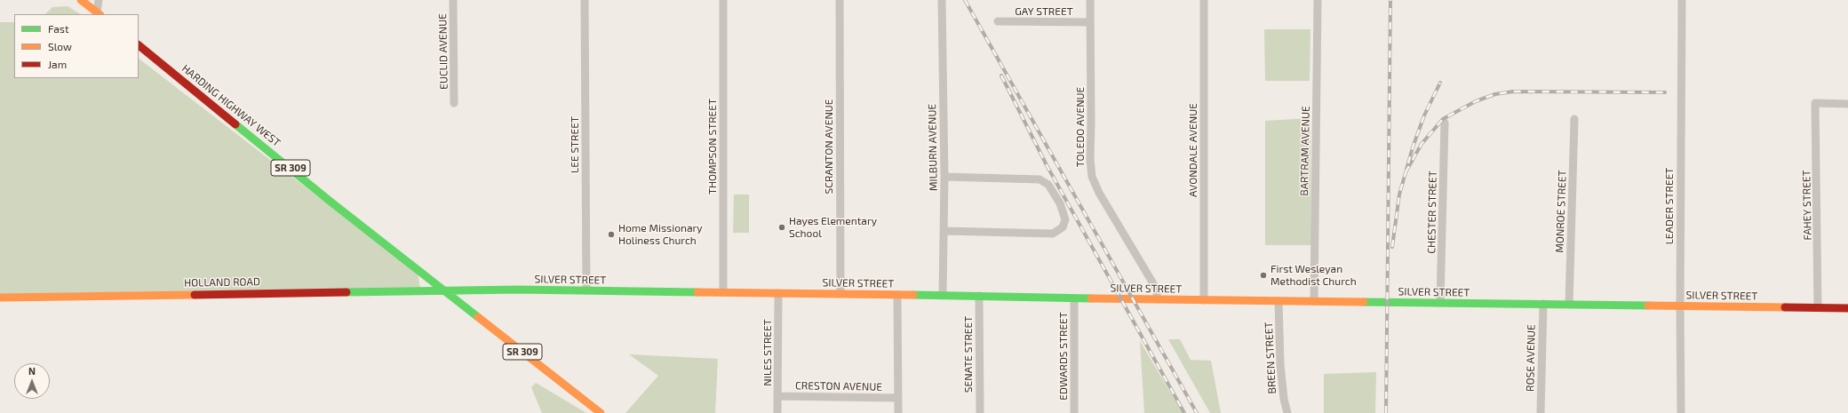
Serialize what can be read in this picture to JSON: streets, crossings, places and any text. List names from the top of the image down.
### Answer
{
  "streets": {
    "street": [
      "GAY STREET",
      "EUCLID AVENUE",
      "HARDING HIGHWAY WEST",
      "TOLEDO AVENUE",
      "LEE STREET",
      "THOMPSON STREET",
      "SCRANTON AVENUE",
      "MILBURN AVENUE",
      "AVONDALE AVENUE",
      "BARTRAM AVENUE",
      "SR 309",
      "FAHEY STREET",
      "LEADER STREET",
      "MONROE STREET",
      "CHESTER STREET",
      "SILVER STREET",
      "HOLLAND ROAD",
      "NILES STREET",
      "SENATE STREET",
      "EDWARDS STREET",
      "BREEN STREET",
      "ROSE AVENUE",
      "CRESTON AVENUE"
    ]
  },
  "crossings": [
    ["GAY STREET", "TOLEDO AVENUE"],
    ["HARDING HIGHWAY WEST", "SR 309"],
    ["HARDING HIGHWAY WEST", "SILVER STREET"],
    ["HARDING HIGHWAY WEST", "HOLLAND ROAD"],
    ["TOLEDO AVENUE", "SILVER STREET"],
    ["LEE STREET", "SILVER STREET"],
    ["THOMPSON STREET", "SILVER STREET"],
    ["SCRANTON AVENUE", "SILVER STREET"],
    ["MILBURN AVENUE", "SILVER STREET"],
    ["AVONDALE AVENUE", "SILVER STREET"],
    ["BARTRAM AVENUE", "SILVER STREET"],
    ["SR 309", "SILVER STREET"],
    ["SR 309", "HOLLAND ROAD"],
    ["FAHEY STREET", "SILVER STREET"],
    ["LEADER STREET", "SILVER STREET"],
    ["MONROE STREET", "SILVER STREET"],
    ["CHESTER STREET", "SILVER STREET"],
    ["SILVER STREET", "HOLLAND ROAD"],
    ["SILVER STREET", "NILES STREET"],
    ["SILVER STREET", "SENATE STREET"],
    ["SILVER STREET", "EDWARDS STREET"],
    ["SILVER STREET", "BREEN STREET"],
    ["SILVER STREET", "ROSE AVENUE"],
    ["NILES STREET", "CRESTON AVENUE"]
  ],
  "places": ["Hayes Elementary School", "Home Missionary Holiness Church", "First Wesleyan Methodist Church"],
  "legend": ["Fast", "Slow", "Jam"],
  "north": "top"
}
